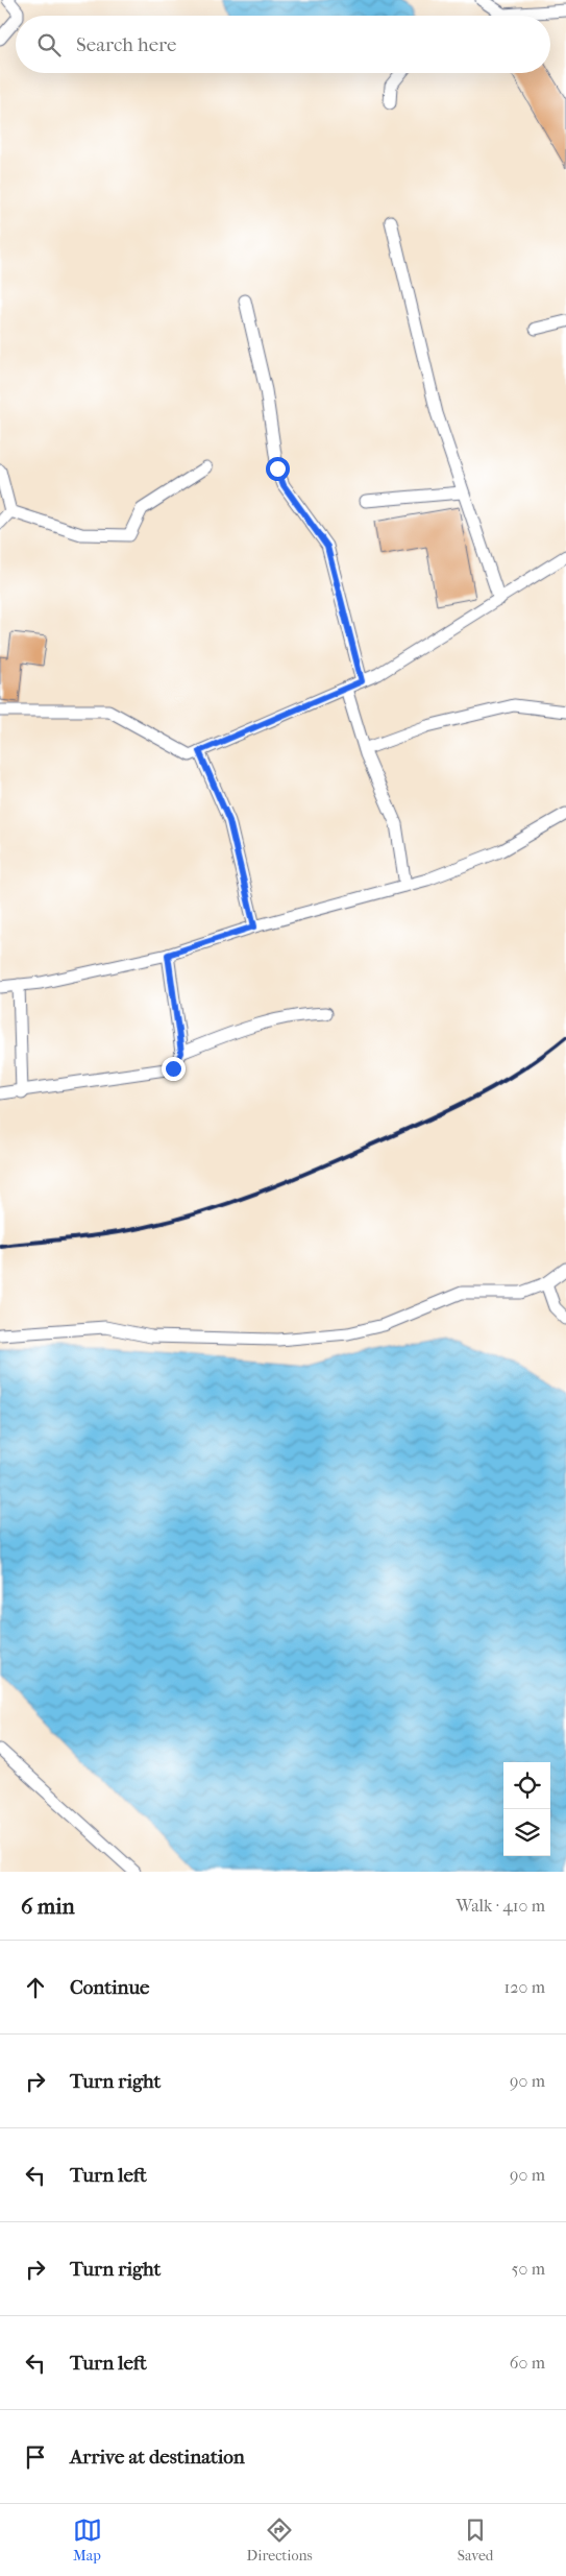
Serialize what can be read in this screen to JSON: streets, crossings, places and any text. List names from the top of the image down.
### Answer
{
  "page": {
    "search": "Search here",
    "heading": ["6 min", "Walk · 410 m"],
    "list": [
      ["Continue", "120 m"],
      ["Turn right", "90 m"],
      ["Turn left", "90 m"],
      ["Turn right", "50 m"],
      ["Turn left", "60 m"],
      "Arrive at destination"
    ],
    "nav": ["Map", "Directions", "Saved"]
  }
}
